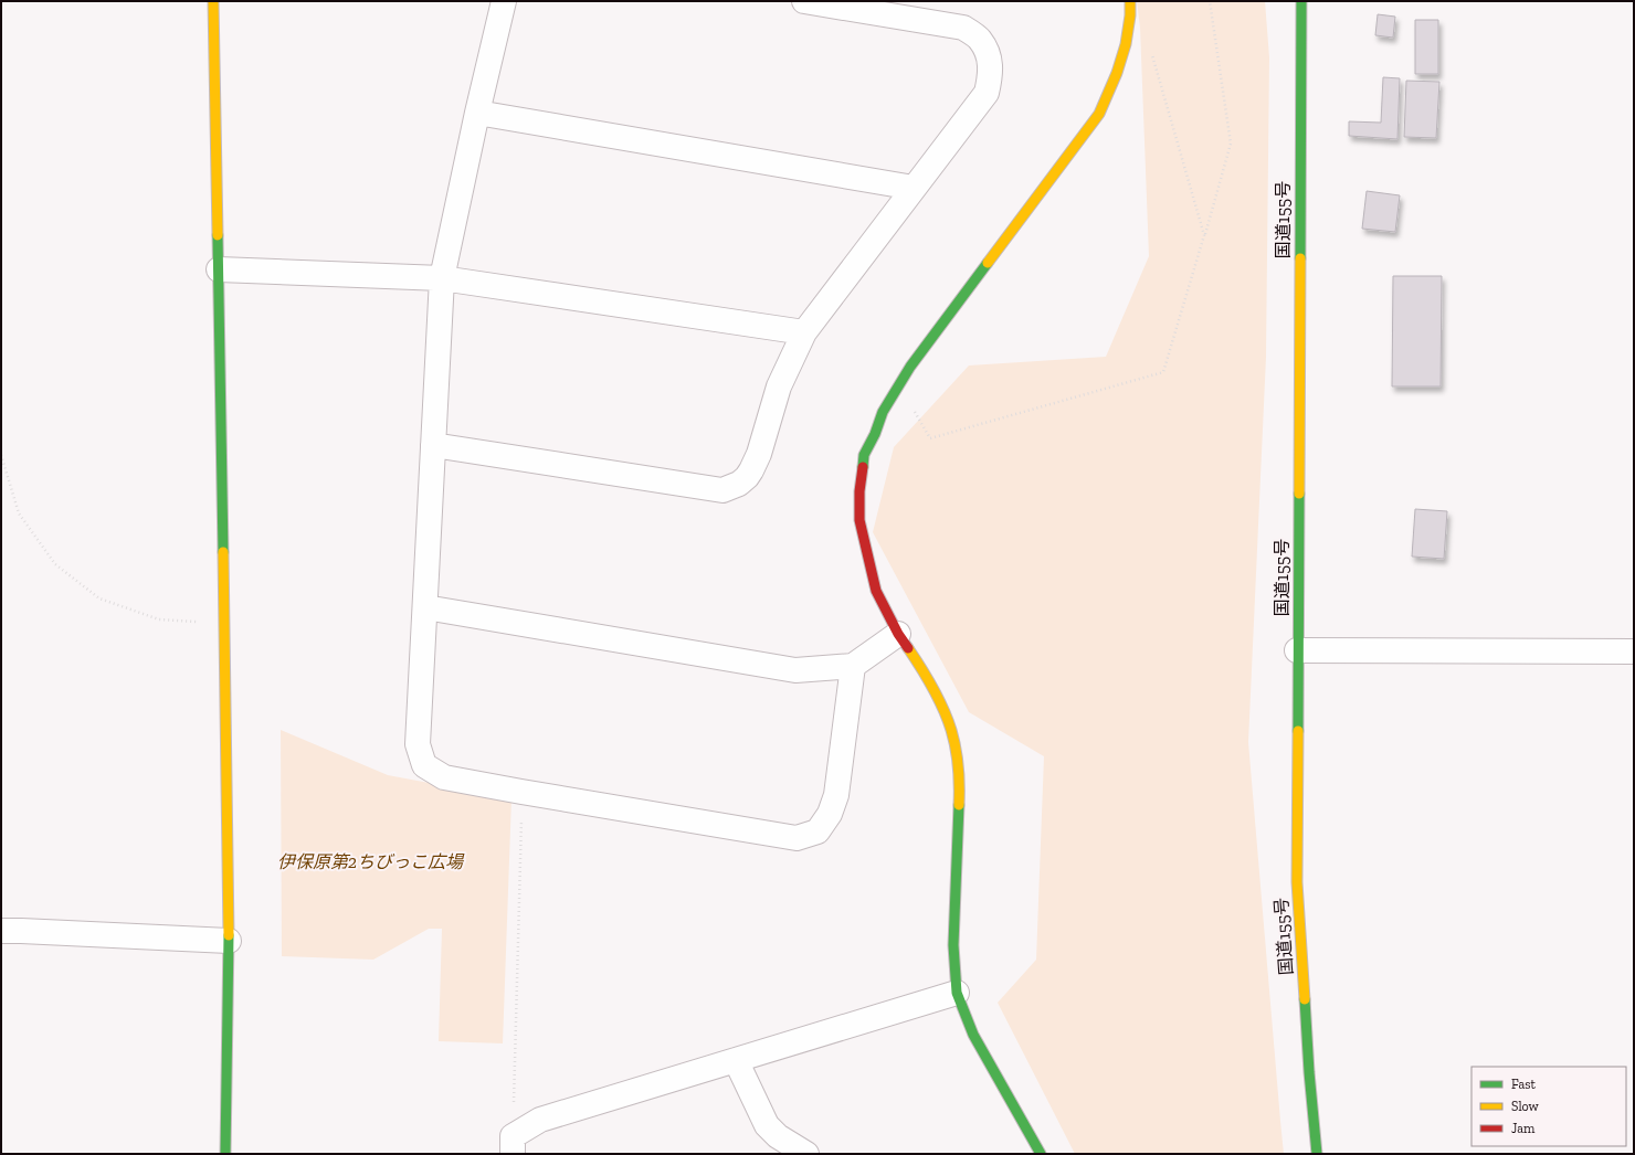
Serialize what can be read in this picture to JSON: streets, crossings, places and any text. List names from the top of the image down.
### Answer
{
  "streets": {
    "main road": ["国道155号"]
  },
  "parks": ["伊保原第2ちびっこ広場"],
  "legend": ["Fast", "Slow", "Jam"]
}
